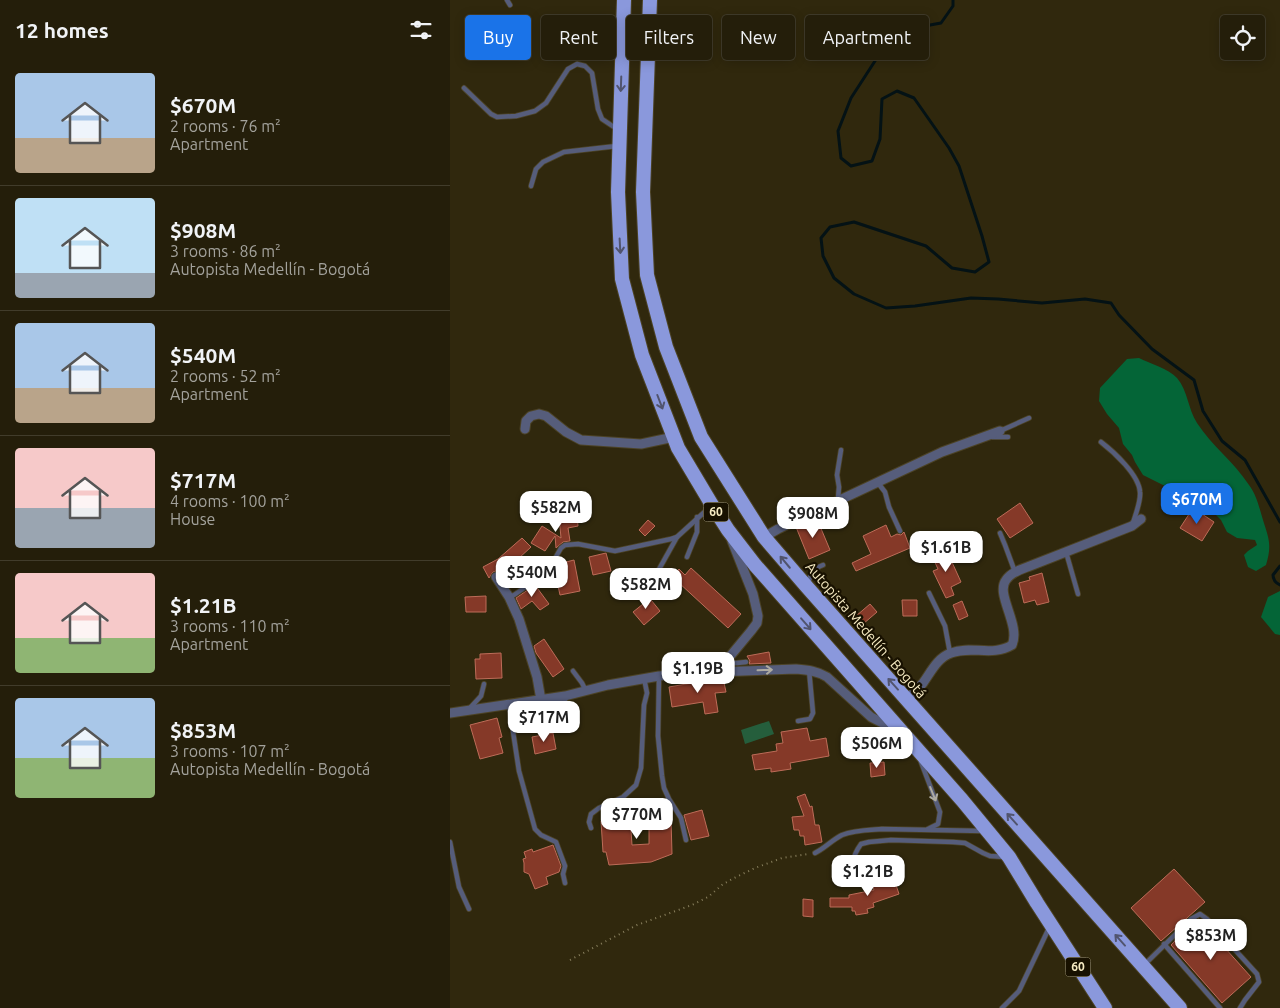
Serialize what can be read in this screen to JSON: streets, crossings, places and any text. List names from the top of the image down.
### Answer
{
  "streets": {
    "highway": ["60", "Autopista Medellín - Bogotá"]
  },
  "page": {
    "heading": "12 homes",
    "chip": [
      "Buy",
      "Rent",
      "Filters",
      "New",
      "Apartment"
    ],
    "list": [
      {
        "name": "$670M",
        "note": "2 rooms · 76 m² · Apartment"
      },
      {
        "name": "$908M",
        "note": "3 rooms · 86 m² · Autopista Medellín - Bogotá"
      },
      {
        "name": "$540M",
        "note": "2 rooms · 52 m² · Apartment"
      },
      {
        "name": "$717M",
        "note": "4 rooms · 100 m² · House"
      },
      {
        "name": "$1.21B",
        "note": "3 rooms · 110 m² · Apartment"
      },
      {
        "name": "$853M",
        "note": "3 rooms · 107 m² · Autopista Medellín - Bogotá"
      }
    ],
    "price": [
      "$670M",
      "$582M",
      "$908M",
      "$1.61B",
      "$540M",
      "$582M",
      "$1.19B",
      "$717M",
      "$506M",
      "$770M",
      "$1.21B",
      "$853M"
    ]
  }
}
